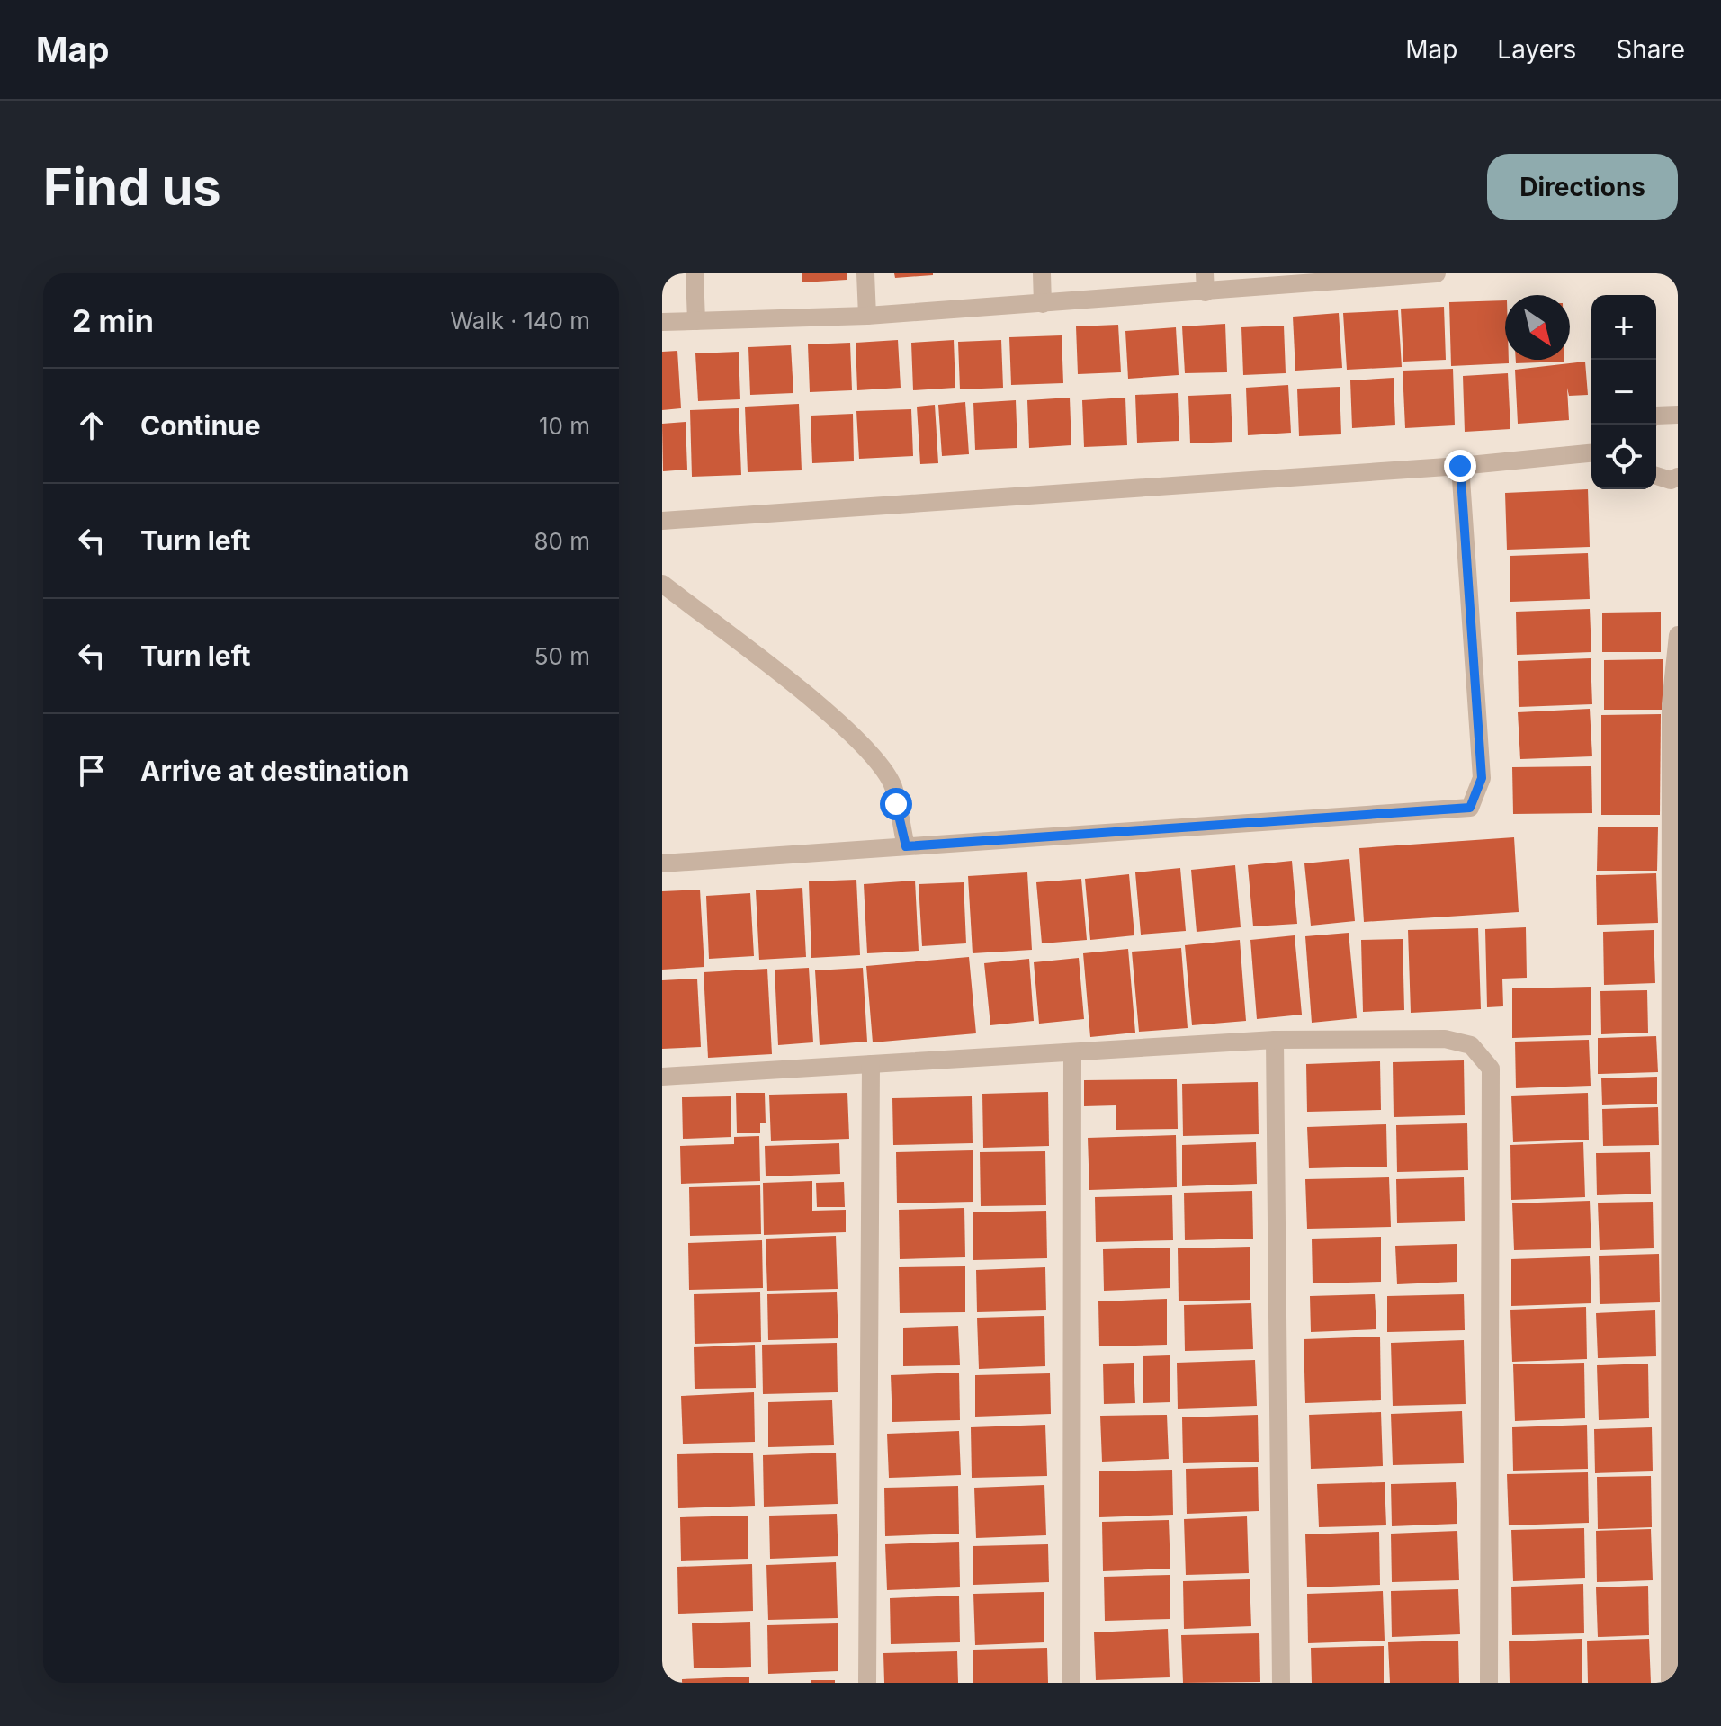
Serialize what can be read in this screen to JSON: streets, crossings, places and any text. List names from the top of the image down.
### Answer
{
  "north": "bottom right",
  "page": {
    "header": "Map",
    "nav": ["Map", "Layers", "Share"],
    "buttons": "Directions",
    "title": "Find us",
    "heading": ["2 min", "Walk · 140 m"],
    "map_buttons": ["+", "−"],
    "list": [
      ["Continue", "10 m"],
      ["Turn left", "80 m"],
      ["Turn left", "50 m"],
      "Arrive at destination"
    ]
  }
}
